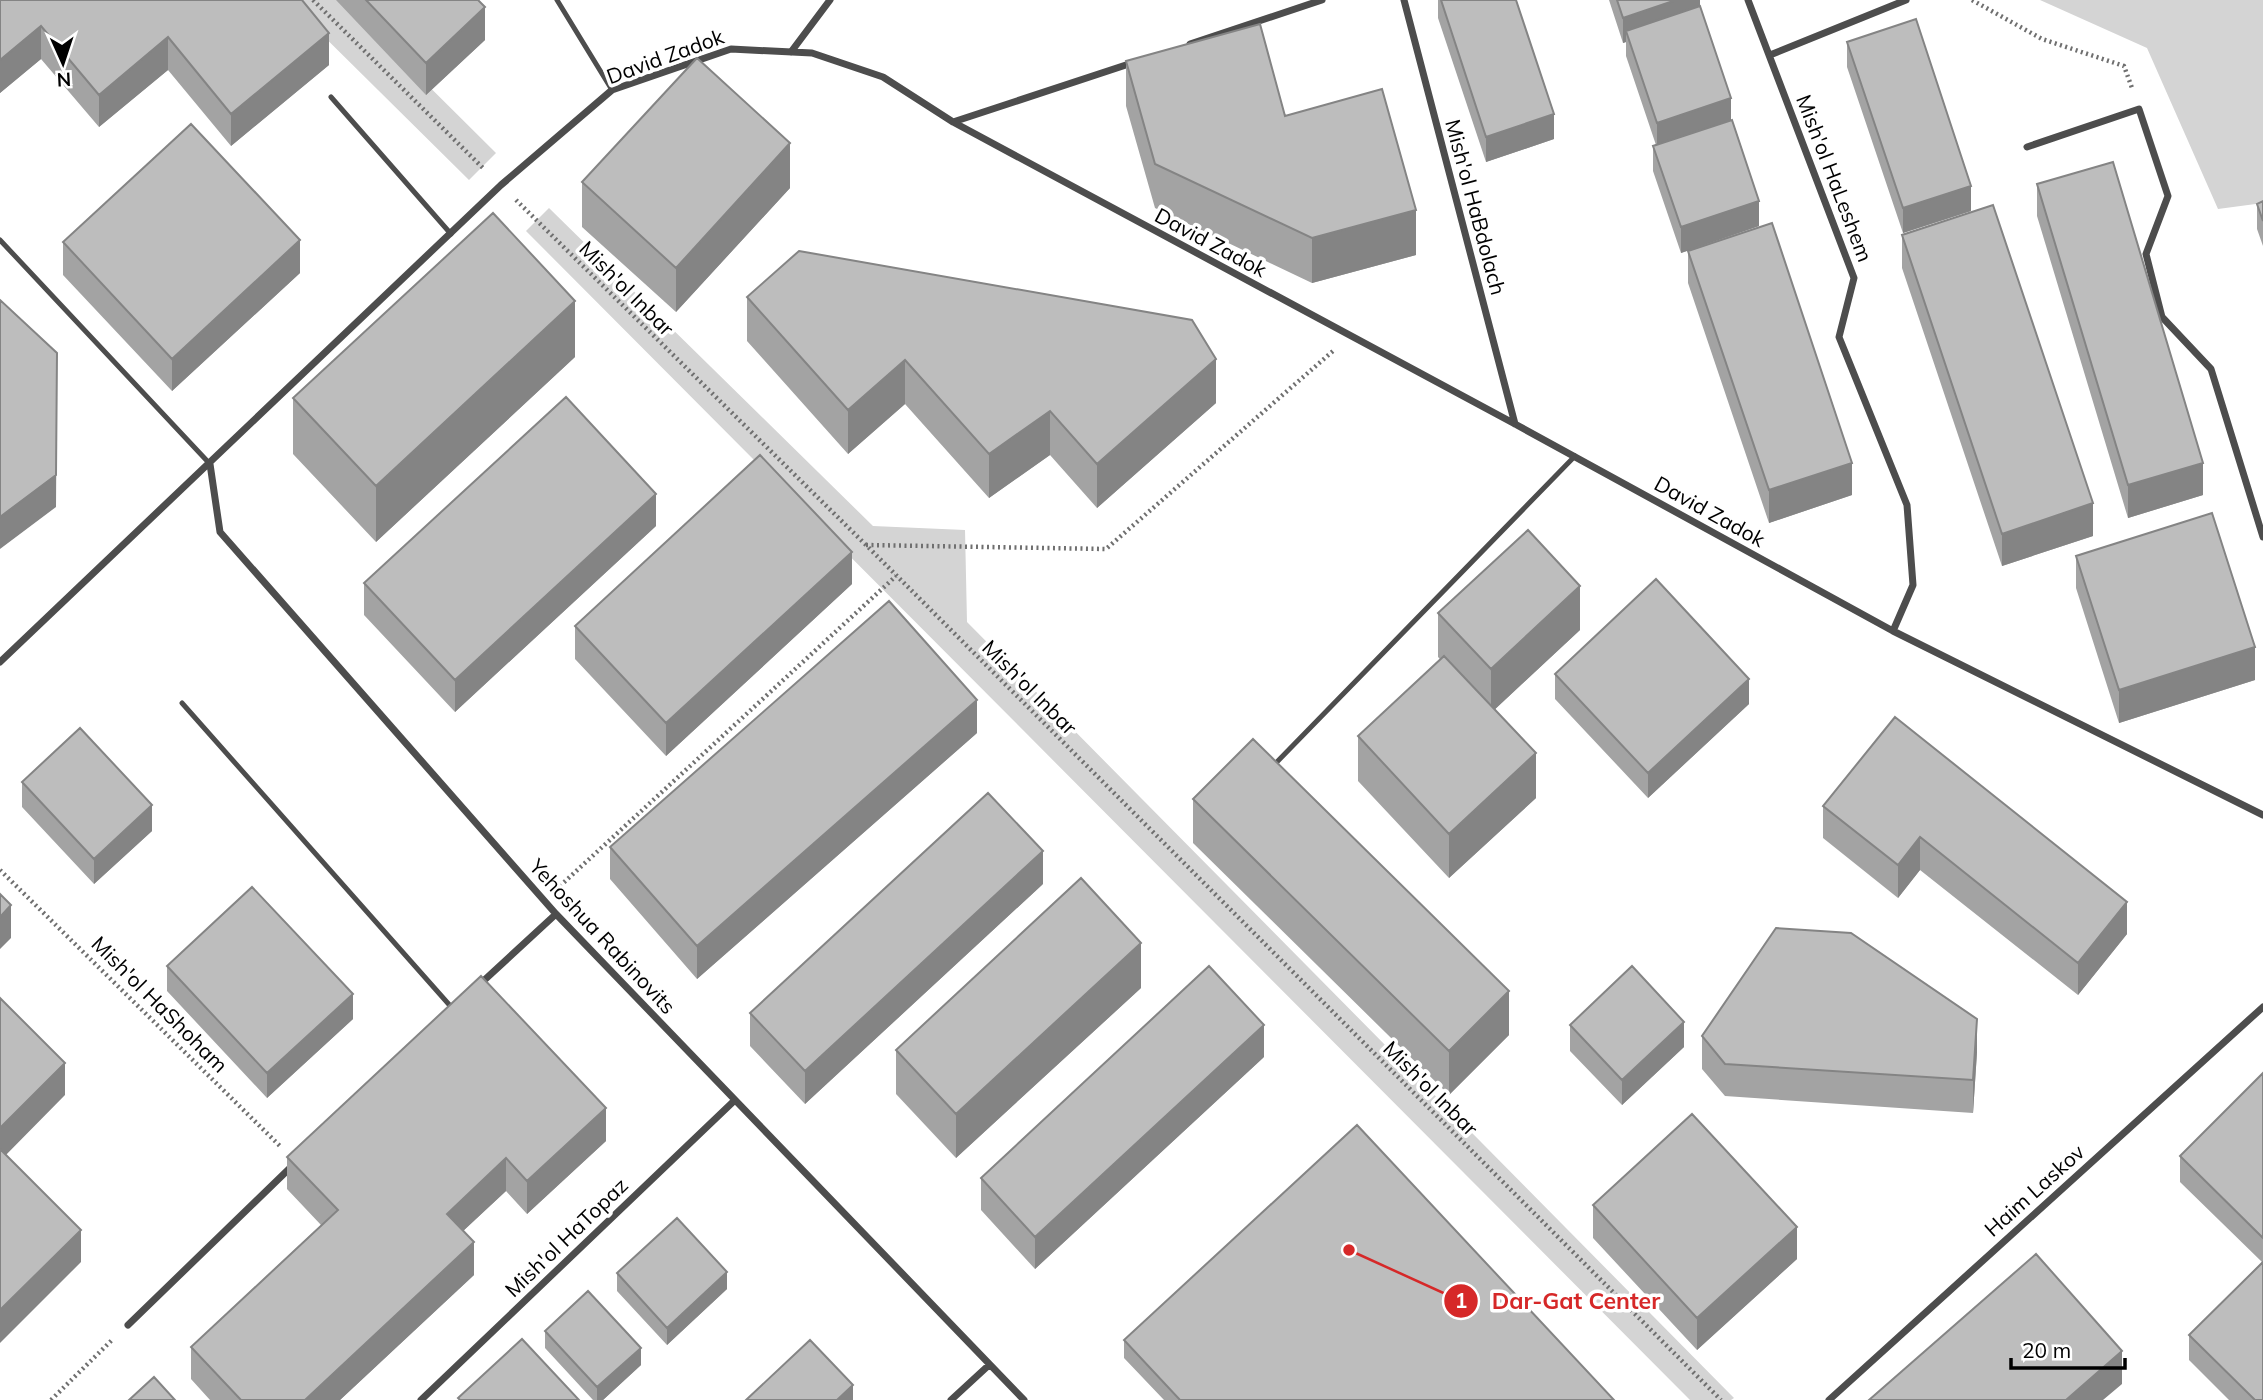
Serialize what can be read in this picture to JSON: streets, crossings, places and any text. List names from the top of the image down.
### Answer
{
  "streets": {
    "street": [
      "David Zadok",
      "Mish'ol HaLeshem",
      "Mish'ol HaBdolach",
      "Yehoshua Rabinovits",
      "Haim Laskov",
      "Mish'ol HaTopaz"
    ],
    "path": ["Mish'ol Inbar", "Mish'ol HaShoham"]
  },
  "crossings": [
    ["David Zadok", "Mish'ol HaLeshem"],
    ["David Zadok", "Mish'ol HaBdolach"],
    ["David Zadok", "Mish'ol Inbar"],
    ["David Zadok", "Yehoshua Rabinovits"],
    ["Yehoshua Rabinovits", "Mish'ol HaTopaz"]
  ],
  "places": ["Dar-Gat Center"],
  "scale_bar": "20 m",
  "north": "bottom"
}
